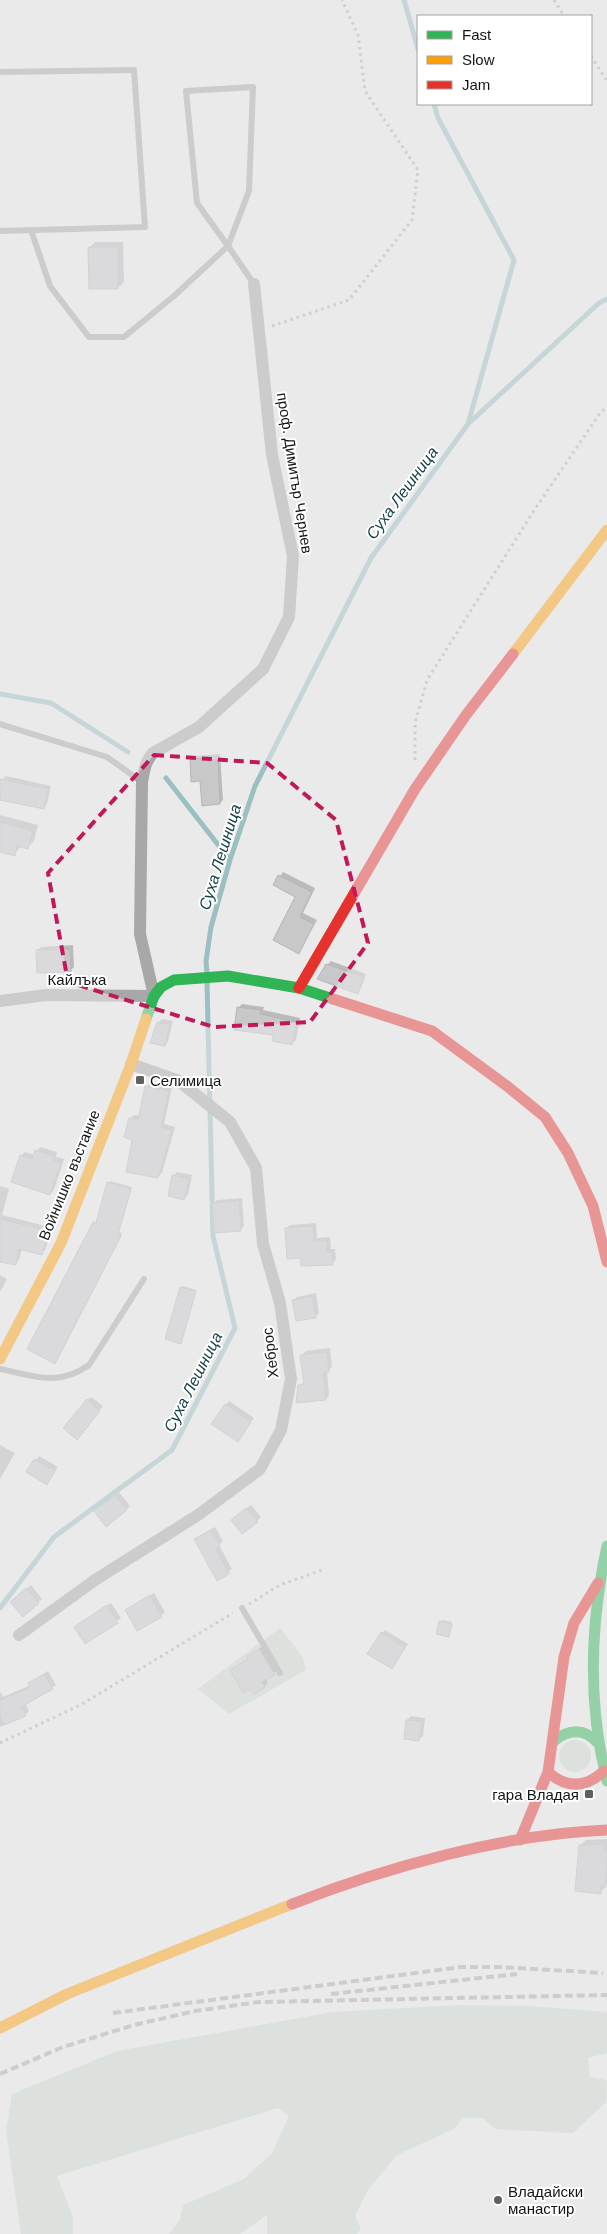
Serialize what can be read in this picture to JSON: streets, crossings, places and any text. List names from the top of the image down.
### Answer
{
  "streets": {
    "main road": ["Войнишко въстание"],
    "street": ["проф. Димитър Чернев", "Кайлъка", "Хеброс"]
  },
  "crossings": [
    ["Кайлъка", "Войнишко въстание"],
    ["Войнишко въстание", "Хеброс"]
  ],
  "water": ["Суха Лешница"],
  "places": {
    "transit": ["Селимица", "гара Владая"],
    "other": ["Владайски манастир"]
  },
  "legend": ["Fast", "Slow", "Jam"]
}
